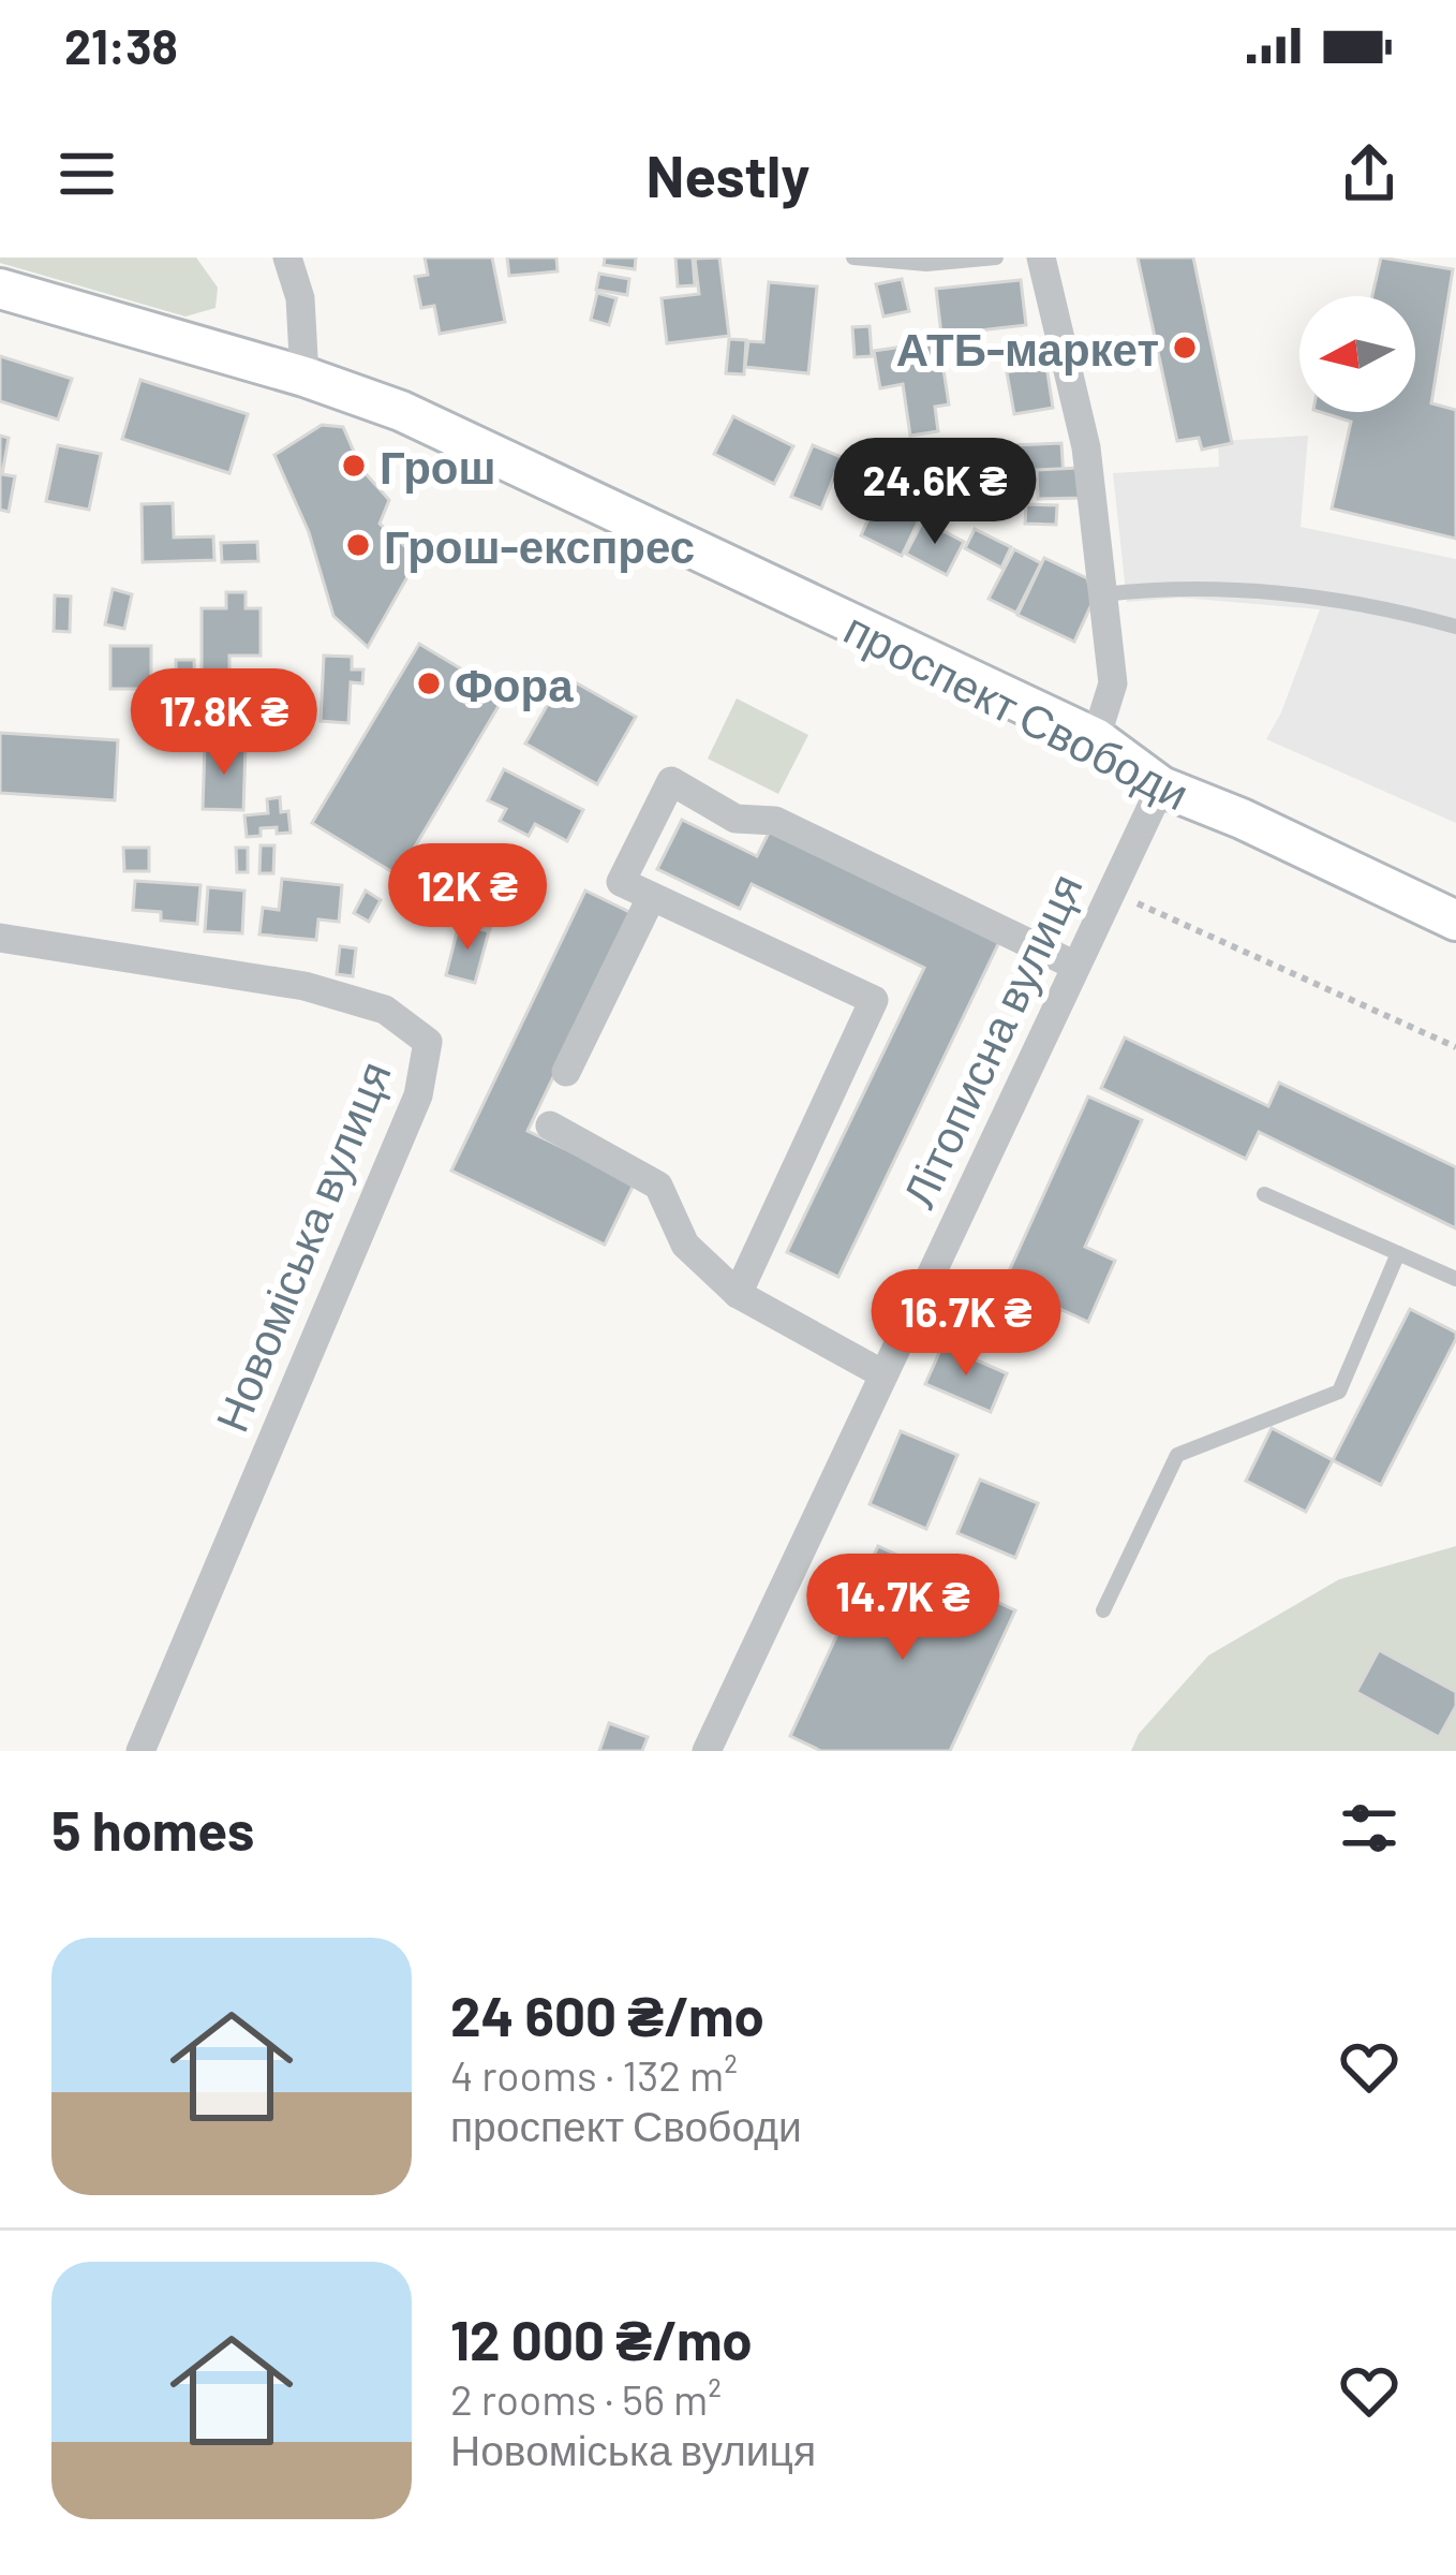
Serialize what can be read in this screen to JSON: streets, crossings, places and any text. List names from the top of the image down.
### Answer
{
  "streets": {
    "main road": ["проспект Свободи"],
    "street": ["Літописна вулиця", "Новоміська вулиця"]
  },
  "crossings": [
    ["проспект Свободи", "Літописна вулиця"]
  ],
  "places": [
    "АТБ-маркет",
    "Грош",
    "Грош-експрес",
    "Фора"
  ],
  "north": "left",
  "page": {
    "status": "21:38",
    "header": "Nestly",
    "price": [
      "24.6K ₴",
      "17.8K ₴",
      "12K ₴",
      "16.7K ₴",
      "14.7K ₴"
    ],
    "heading": "5 homes",
    "list": [
      {
        "name": "24 600 ₴/mo",
        "note": "4 rooms · 132 m² · проспект Свободи"
      },
      {
        "name": "12 000 ₴/mo",
        "note": "2 rooms · 56 m² · Новоміська вулиця"
      }
    ]
  }
}
